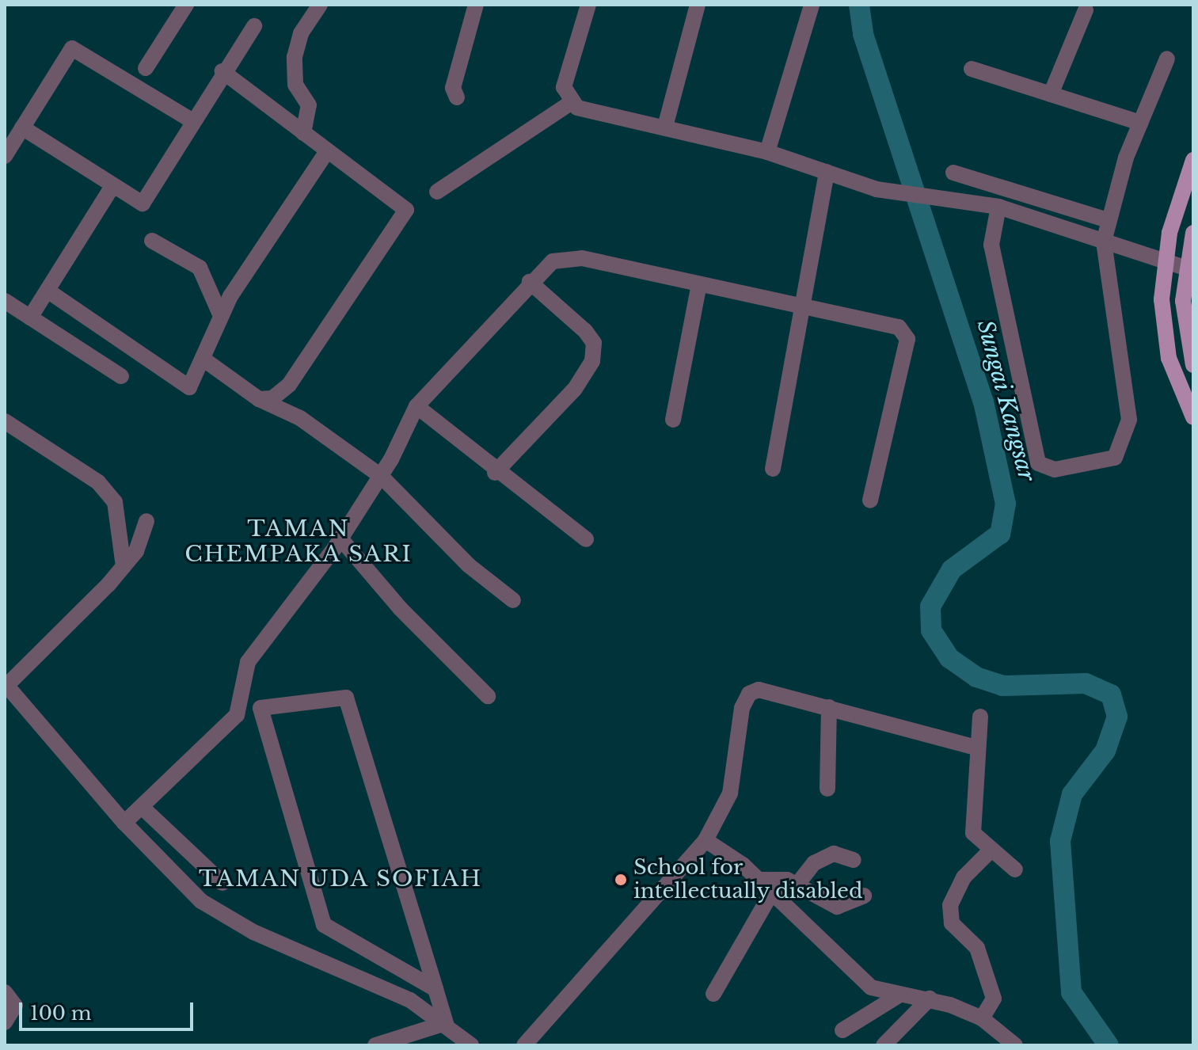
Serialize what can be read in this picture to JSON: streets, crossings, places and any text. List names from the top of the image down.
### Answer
{
  "districts": ["TAMAN CHEMPAKA SARI", "TAMAN UDA SOFIAH"],
  "water": ["Sungai Kangsar"],
  "places": ["School for intellectually disabled"],
  "scale_bar": "100 m"
}
